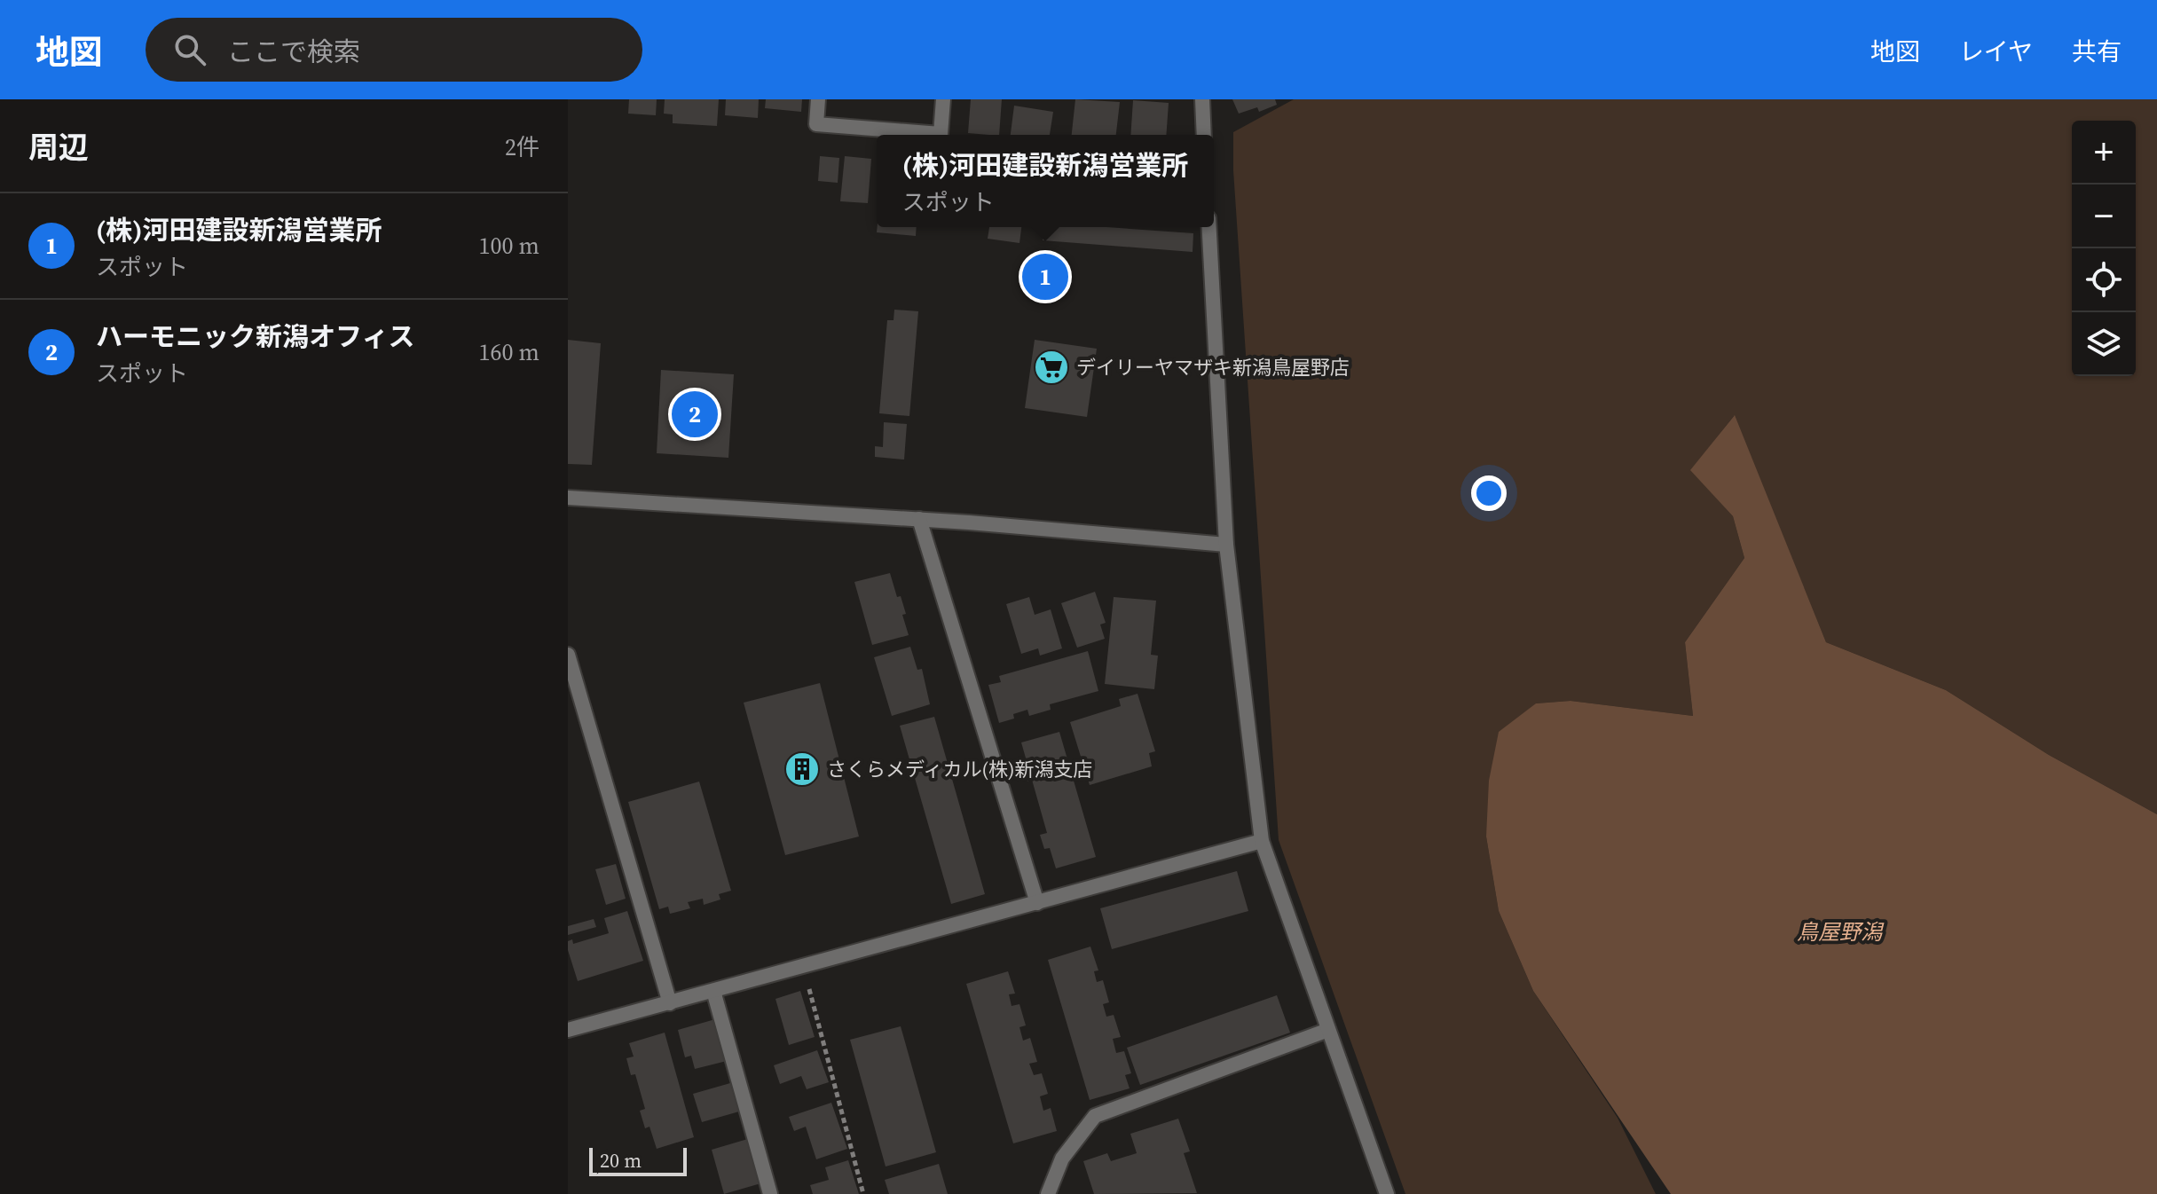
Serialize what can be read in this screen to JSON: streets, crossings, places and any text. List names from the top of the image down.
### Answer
{
  "water": ["鳥屋野潟"],
  "places": {
    "supermarket": ["デイリーヤマザキ新潟鳥屋野店"],
    "building": ["さくらメディカル(株)新潟支店"]
  },
  "scale_bar": "20 m",
  "page": {
    "header": "地図",
    "search": "ここで検索",
    "nav": ["地図", "レイヤ", "共有"],
    "heading": ["周辺", "2件"],
    "map_buttons": ["+", "−"],
    "popup": ["(株)河田建設新潟営業所", "スポット"],
    "list": [
      {
        "mark": "1",
        "name": "(株)河田建設新潟営業所",
        "note": "スポット",
        "value": "100 m"
      },
      {
        "mark": "2",
        "name": "ハーモニック新潟オフィス",
        "note": "スポット",
        "value": "160 m"
      }
    ],
    "pins": ["1", "2"],
    "scale": "20 m"
  }
}
